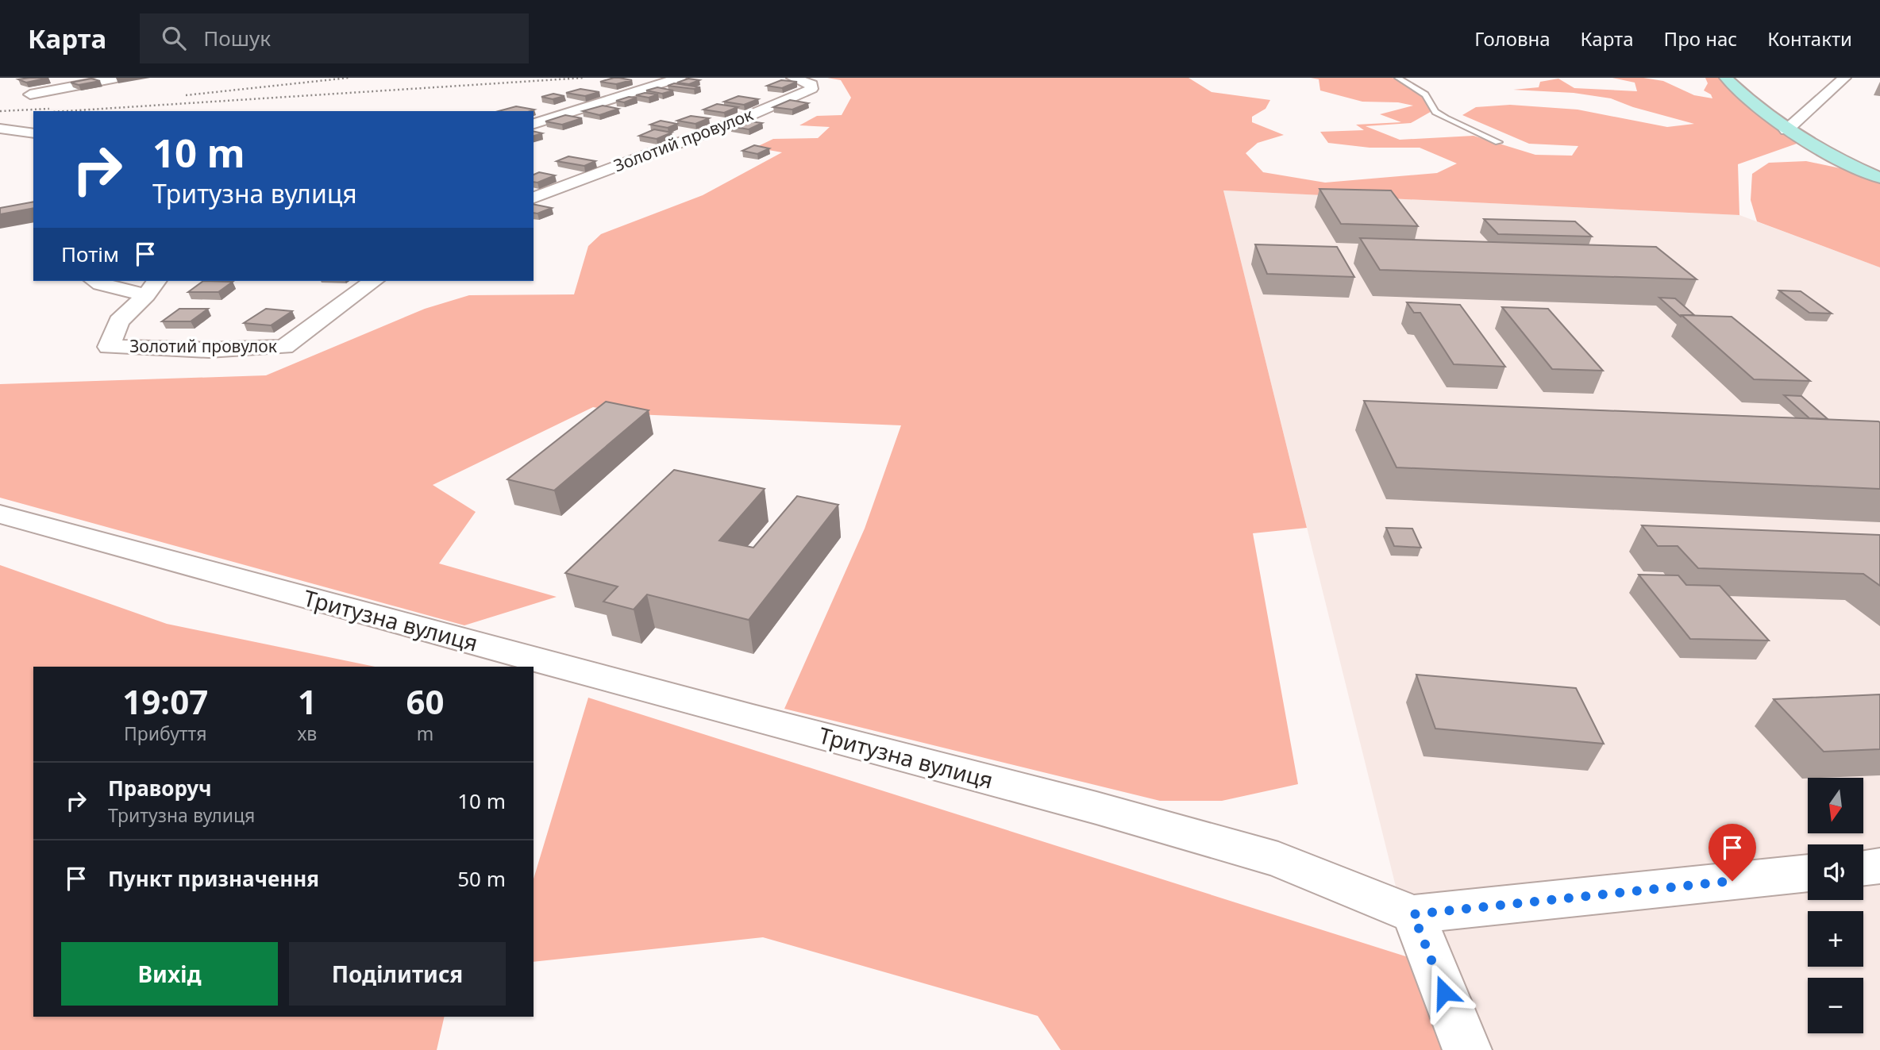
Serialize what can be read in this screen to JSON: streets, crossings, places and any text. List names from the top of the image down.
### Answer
{
  "streets": {
    "street": ["Золотий провулок", "Тритузна вулиця"]
  },
  "north": "bottom",
  "page": {
    "header": "Карта",
    "search": "Пошук",
    "nav": [
      "Головна",
      "Карта",
      "Про нас",
      "Контакти"
    ],
    "turn": ["10 m", "Тритузна вулиця"],
    "then": "Потім",
    "eta": [
      "19:07",
      "Прибуття",
      "1",
      "хв",
      "60",
      "m"
    ],
    "list": [
      {
        "name": "Праворуч",
        "note": "Тритузна вулиця",
        "value": "10 m"
      },
      {
        "name": "Пункт призначення",
        "value": "50 m"
      }
    ],
    "map_buttons": ["+", "−"],
    "buttons": ["Вихід", "Поділитися"]
  }
}
